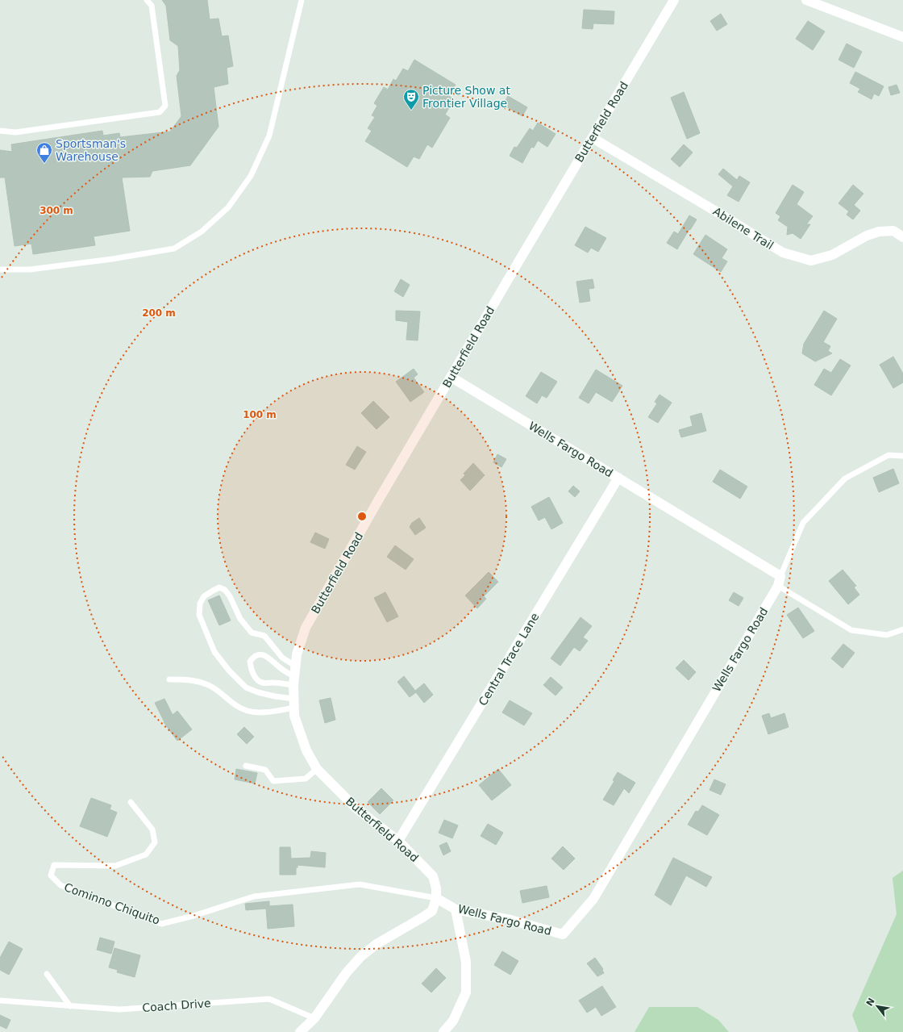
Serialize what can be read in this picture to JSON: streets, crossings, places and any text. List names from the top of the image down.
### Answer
{
  "streets": {
    "street": [
      "Butterfield Road",
      "Abilene Trail",
      "Wells Fargo Road",
      "Central Trace Lane"
    ],
    "lane": ["Cominno Chiquito", "Coach Drive"]
  },
  "crossings": [
    ["Butterfield Road", "Abilene Trail"],
    ["Butterfield Road", "Wells Fargo Road"],
    ["Butterfield Road", "Central Trace Lane"],
    ["Butterfield Road", "Cominno Chiquito"],
    ["Butterfield Road", "Coach Drive"],
    ["Wells Fargo Road", "Central Trace Lane"],
    ["Wells Fargo Road", "Cominno Chiquito"]
  ],
  "places": {
    "theatre": ["Picture Show at Frontier Village"],
    "shop": ["Sportsman's Warehouse"]
  },
  "north": "top left",
  "rings": ["300 m", "200 m", "100 m"]
}
